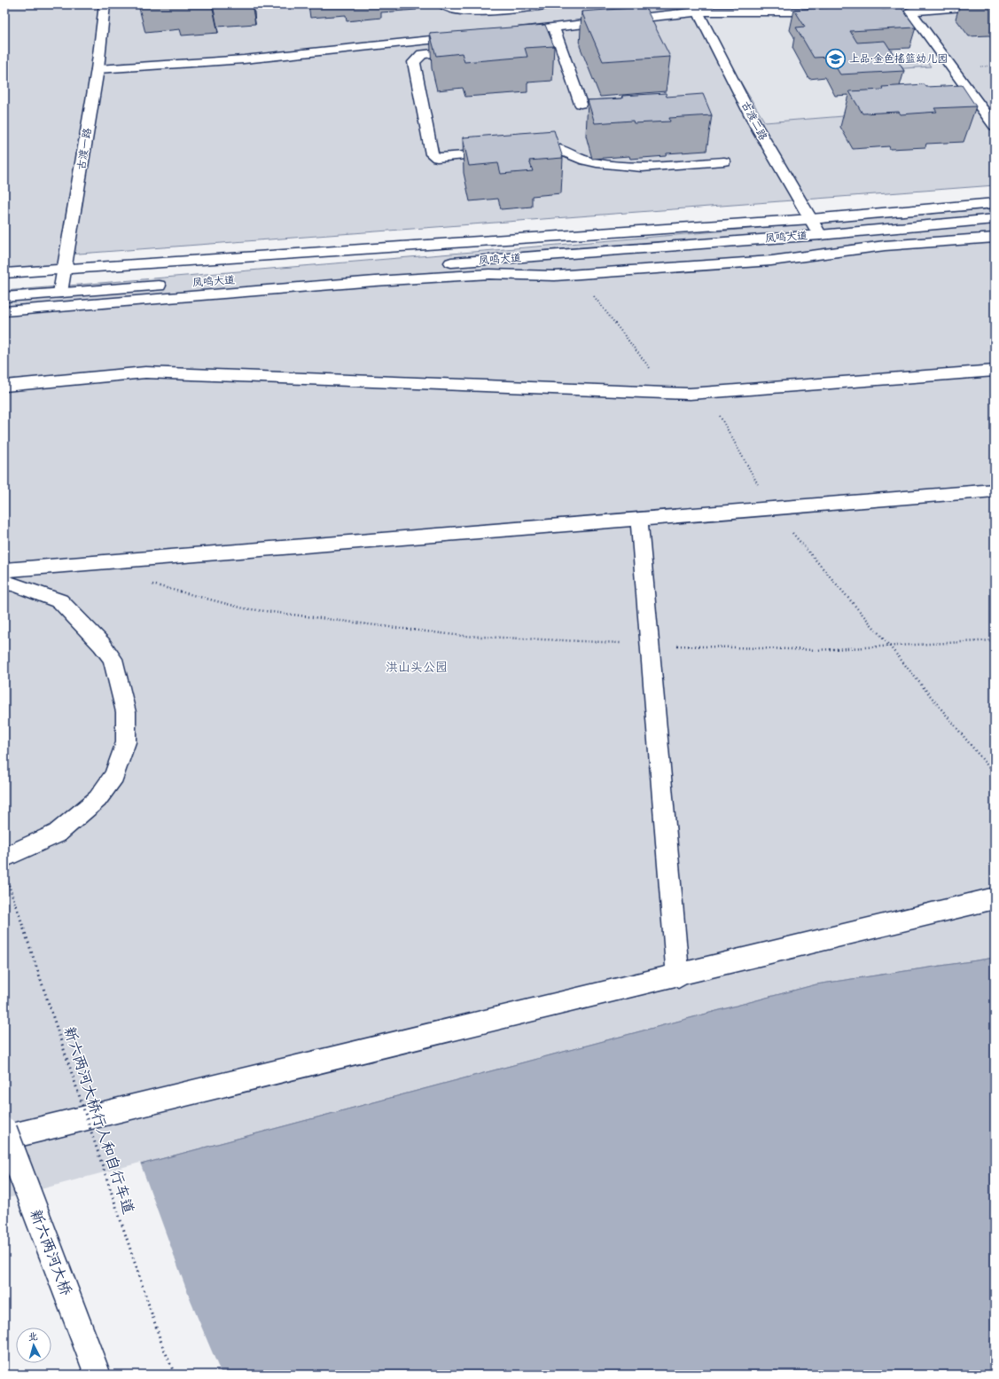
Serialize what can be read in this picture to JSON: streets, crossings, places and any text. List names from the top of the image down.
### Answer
{
  "streets": {
    "street": [
      "古渡二路",
      "古渡一路",
      "凤鸣大道",
      "新六两河大桥"
    ],
    "path": ["新六两河大桥行人和自行车道"]
  },
  "crossings": [
    ["古渡二路", "凤鸣大道"],
    ["古渡一路", "凤鸣大道"]
  ],
  "parks": ["洪山头公园"],
  "places": {
    "school or university": ["上品·金色摇篮幼儿园"]
  },
  "north": "top"
}
